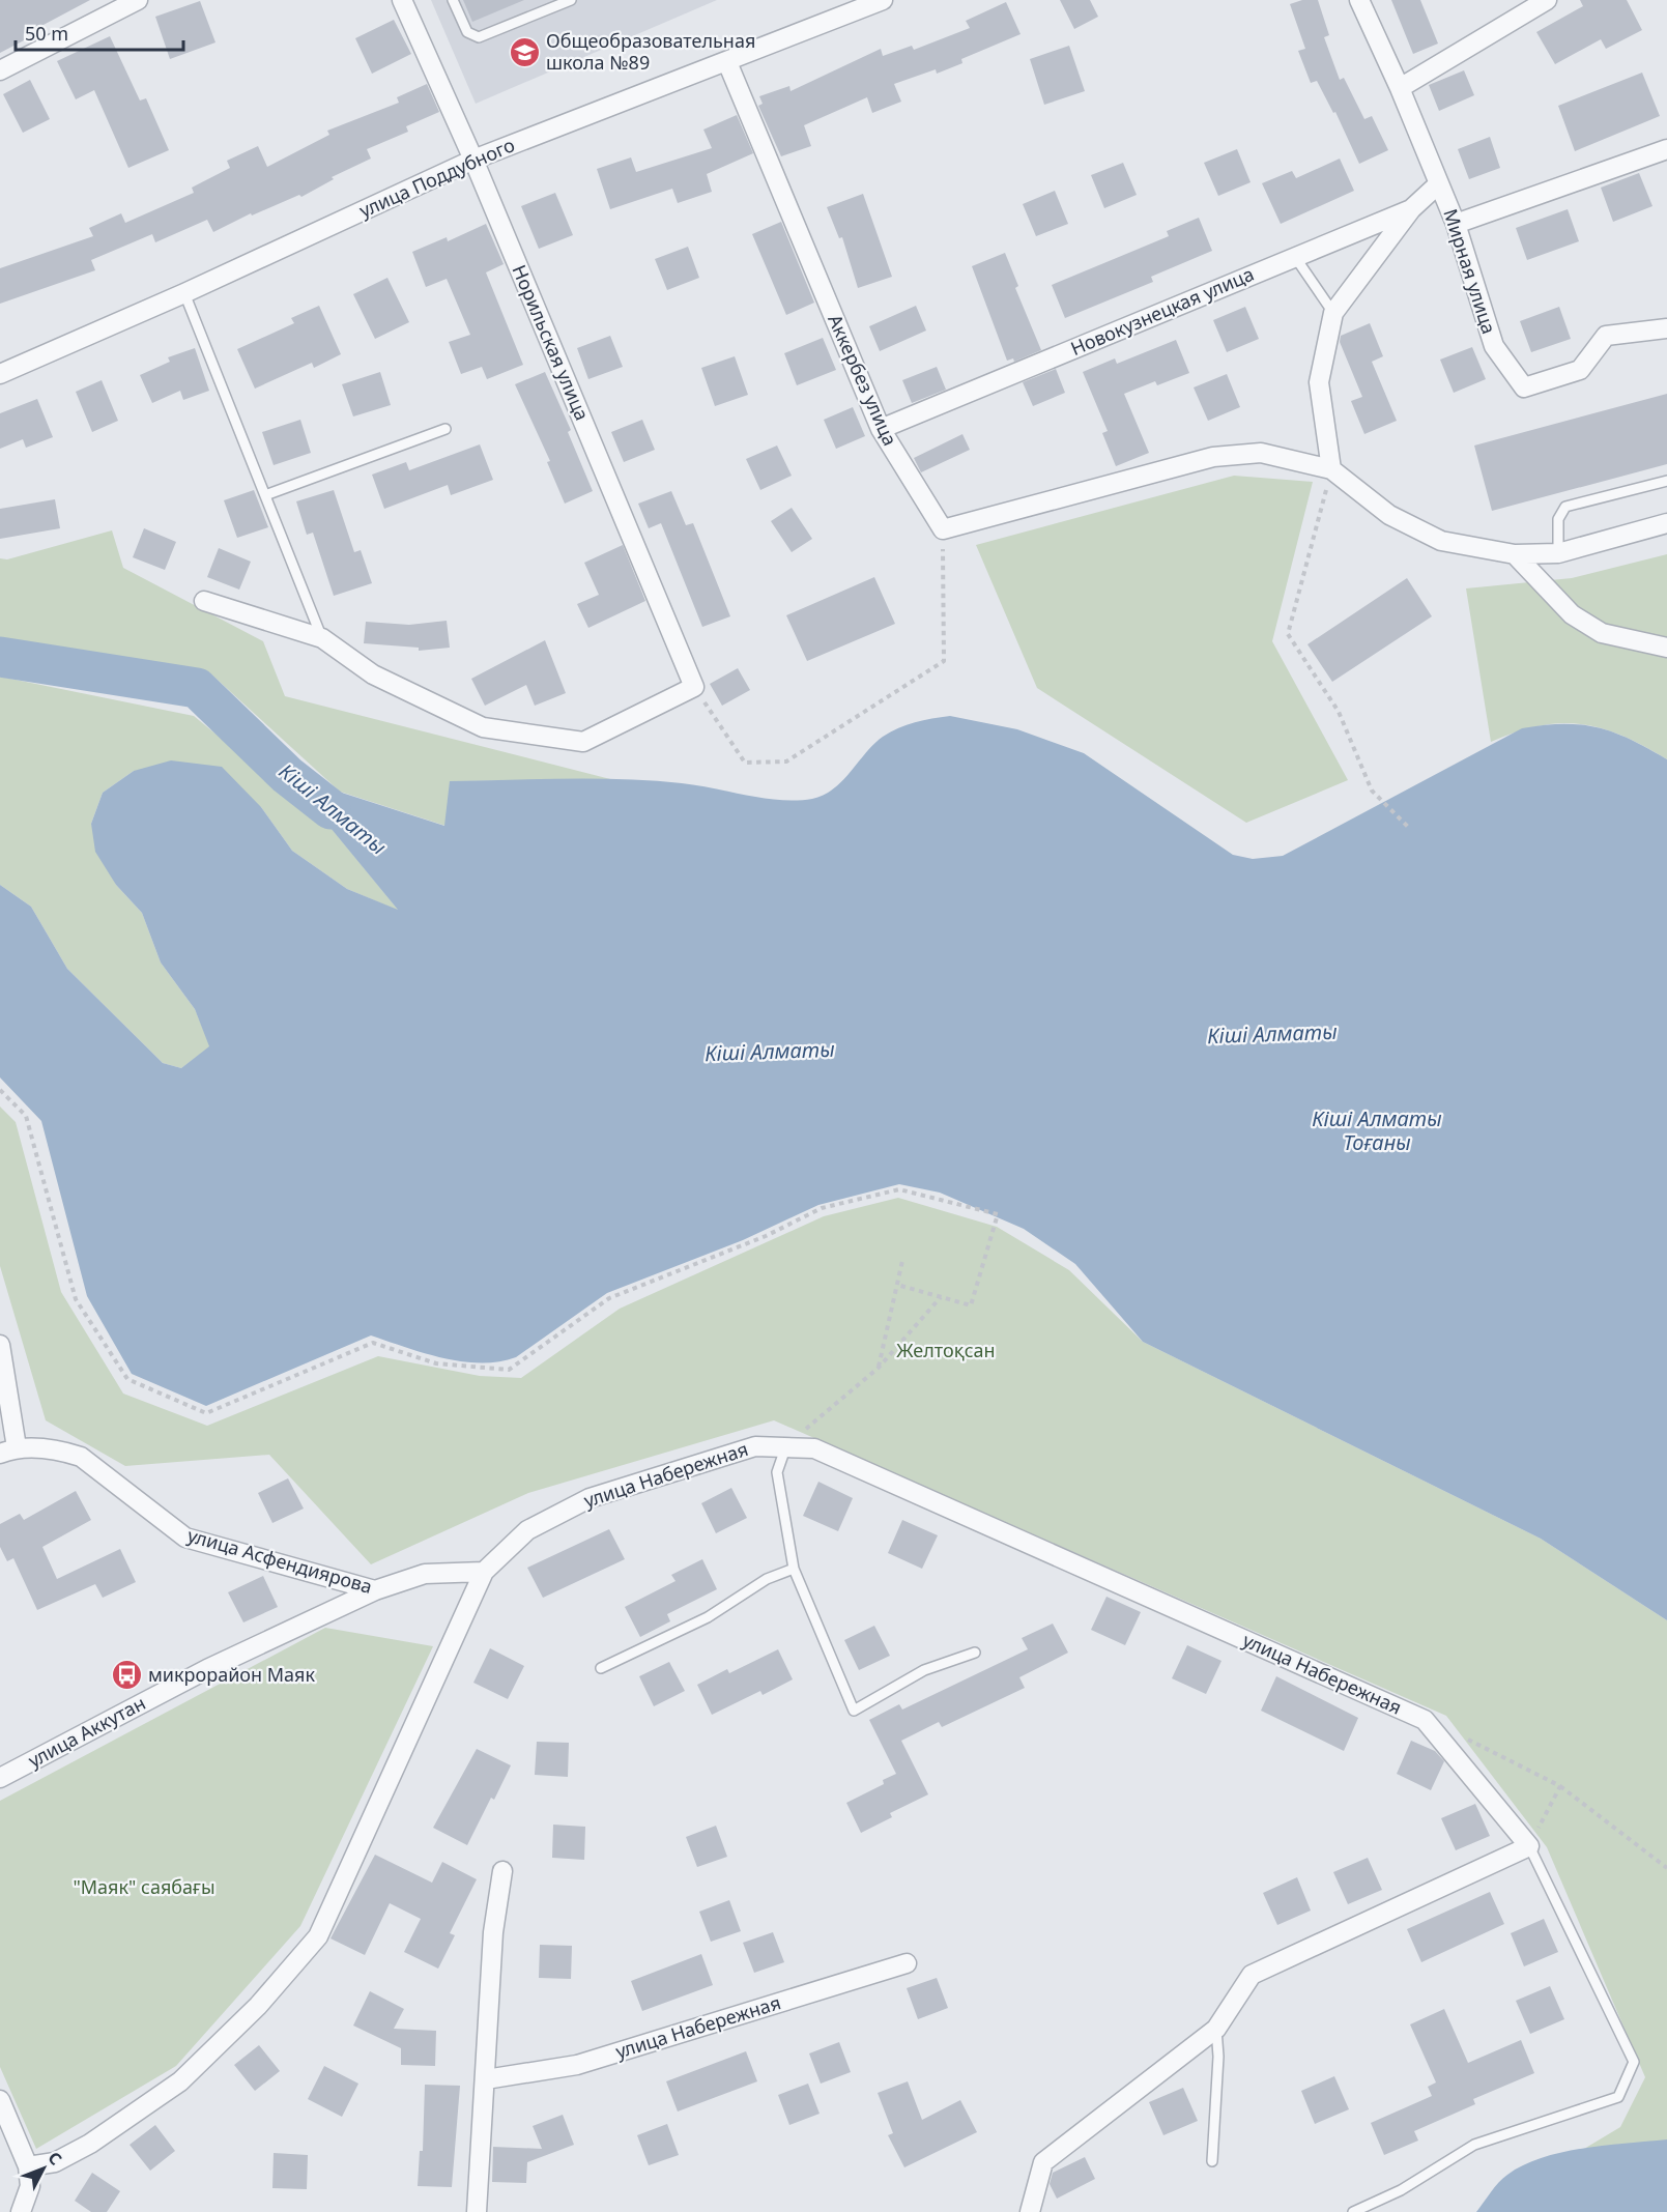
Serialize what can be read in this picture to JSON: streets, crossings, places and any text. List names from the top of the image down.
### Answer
{
  "streets": {
    "street": [
      "улица Поддубного",
      "Мирная улица",
      "Новокузнецкая улица",
      "Норильская улица",
      "Аккербез улица",
      "улица Набережная",
      "улица Асфендиярова",
      "улица Аккутан"
    ]
  },
  "crossings": [
    ["улица Поддубного", "Норильская улица"],
    ["улица Поддубного", "Аккербез улица"],
    ["Мирная улица", "Новокузнецкая улица"],
    ["Новокузнецкая улица", "Аккербез улица"],
    ["улица Набережная", "улица Асфендиярова"],
    ["улица Асфендиярова", "улица Аккутан"]
  ],
  "water": ["Кіші Алматы", "Кіші Алматы Тоғаны"],
  "parks": ["Желтоқсан", "\"Маяк\" саябағы"],
  "places": {
    "school or university": ["Общеобразовательная школа №89"],
    "bus stop": ["микрорайон Маяк"]
  },
  "scale_bar": "50 m",
  "north": "top right"
}
